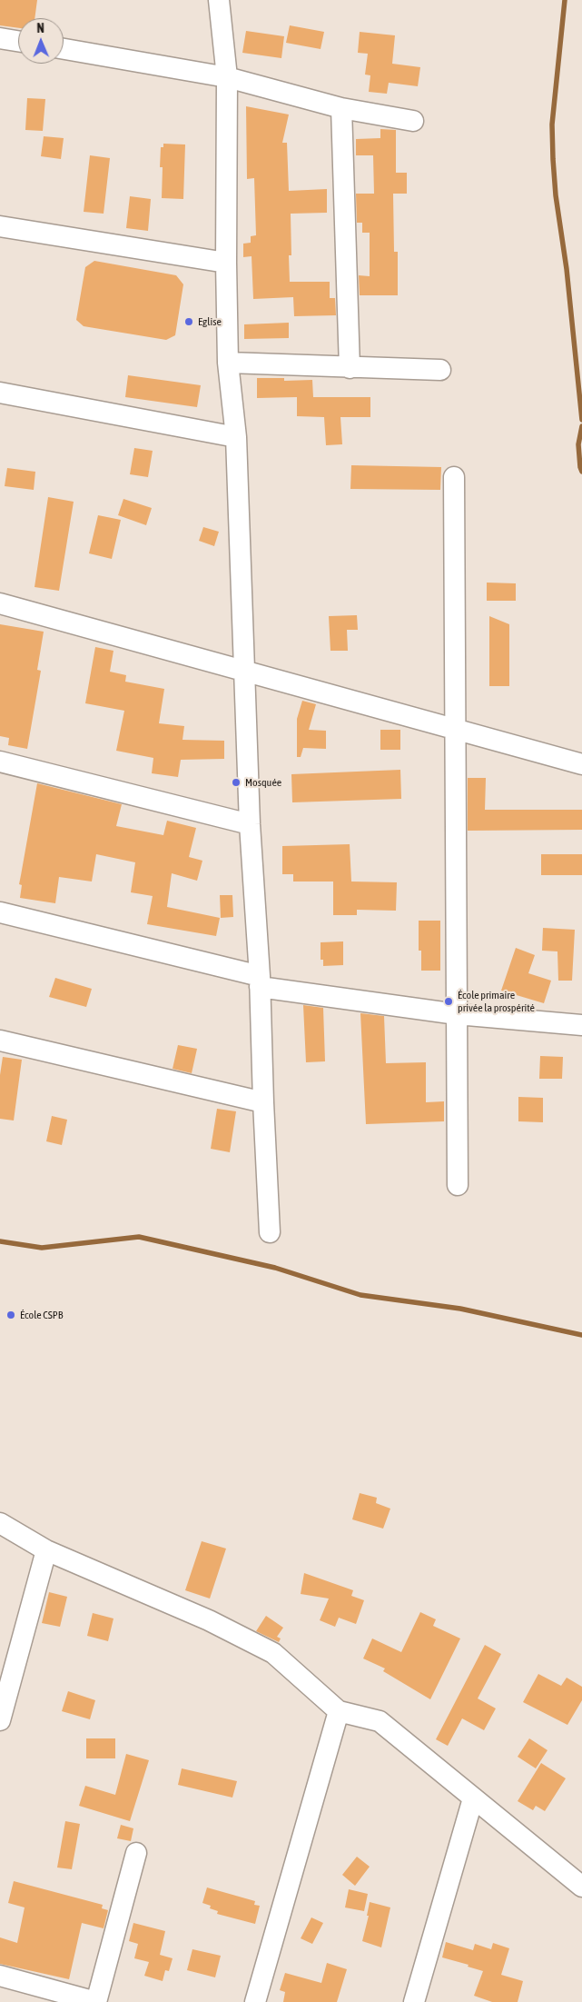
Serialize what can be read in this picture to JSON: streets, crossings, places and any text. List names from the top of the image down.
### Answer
{
  "places": [
    "Eglise",
    "Mosquée",
    "École primaire privée la prospérité",
    "École CSPB"
  ],
  "north": "top"
}
